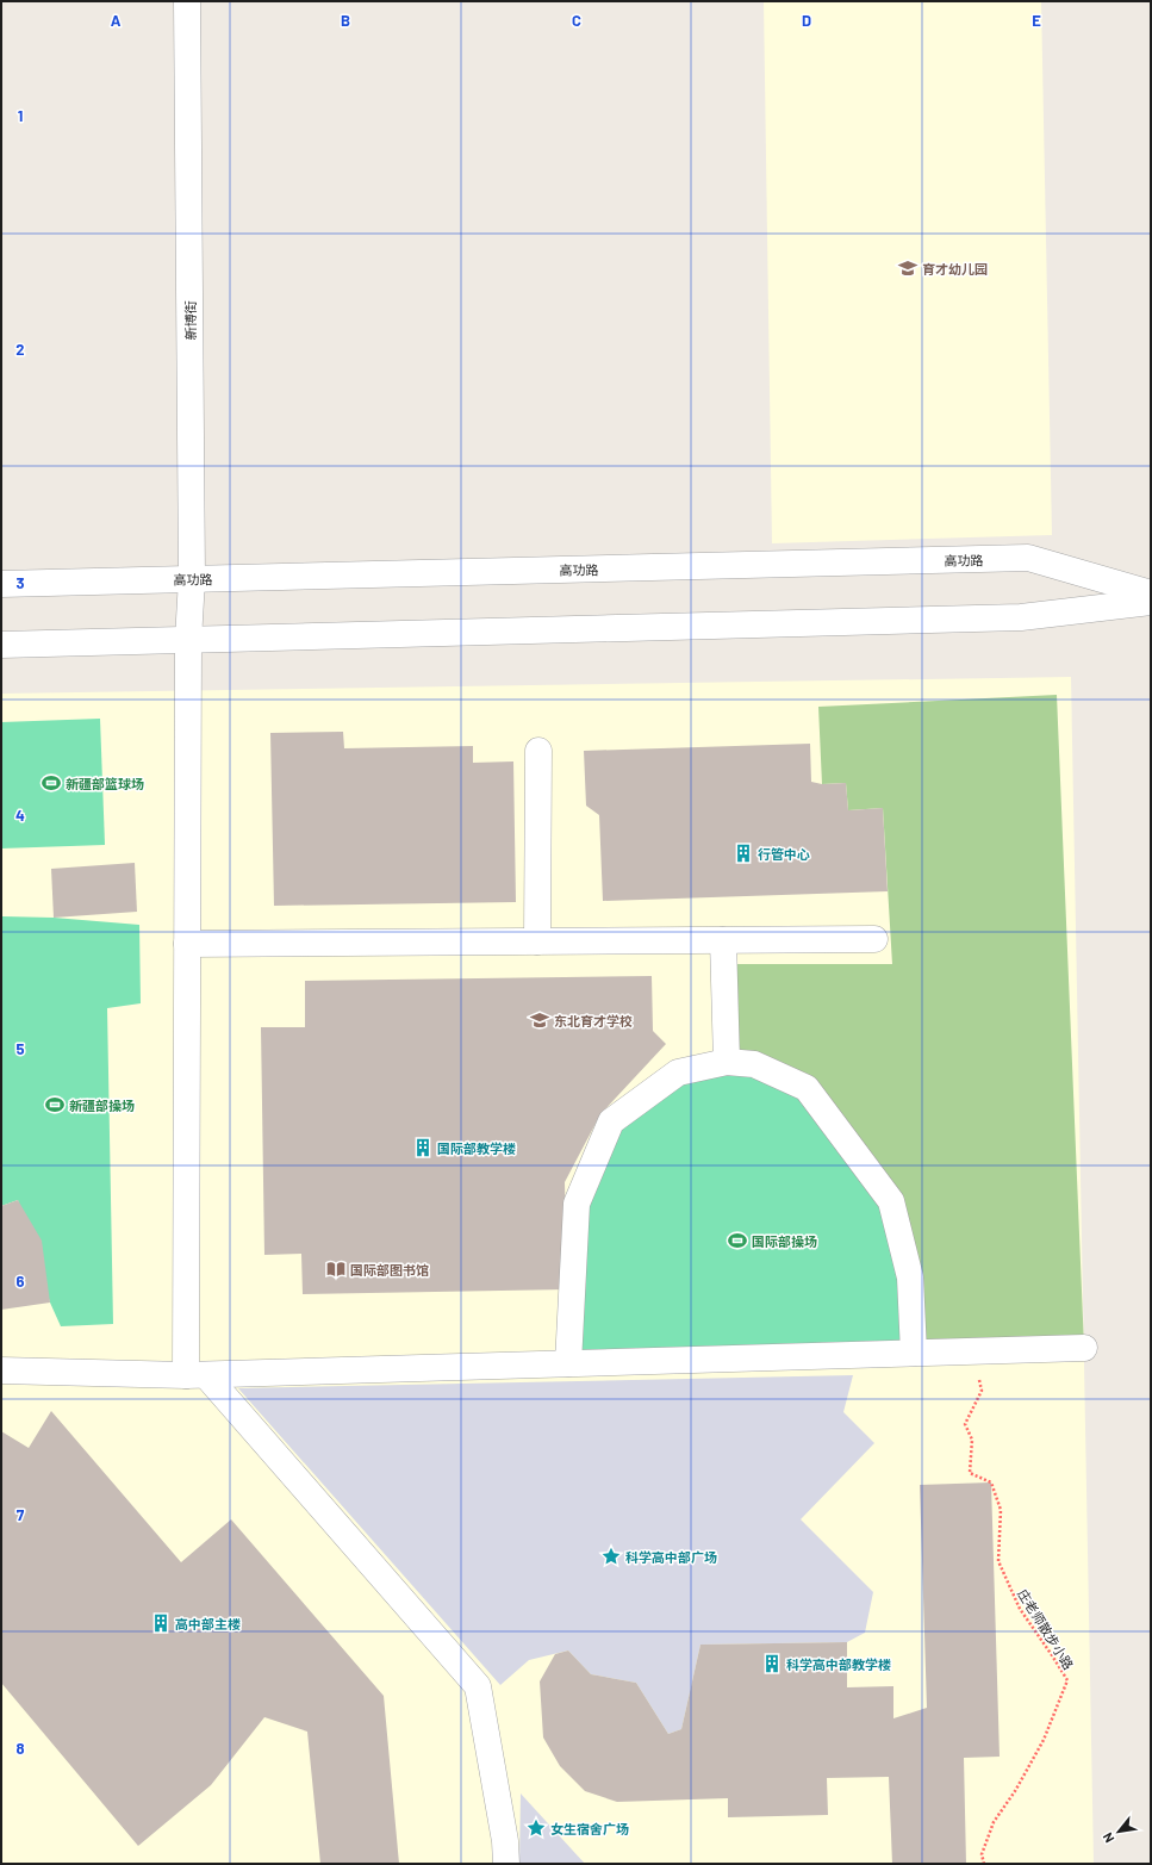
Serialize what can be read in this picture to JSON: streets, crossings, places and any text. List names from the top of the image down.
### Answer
{
  "streets": {
    "street": ["新博街", "高功路"],
    "path": ["庄老师散步小路"]
  },
  "crossings": [
    ["新博街", "高功路"]
  ],
  "places": {
    "school or university": ["育才幼儿园", "东北育才学校"],
    "sports": ["新疆部篮球场", "新疆部操场", "国际部操场"],
    "building": [
      "行管中心",
      "国际部教学楼",
      "高中部主楼",
      "科学高中部教学楼"
    ],
    "library": ["国际部图书馆"],
    "place": ["科学高中部广场", "女生宿舍广场"]
  },
  "north": "bottom left",
  "grid": {
    "columns": [
      "A",
      "B",
      "C",
      "D",
      "E"
    ],
    "rows": [
      "1",
      "2",
      "3",
      "4",
      "5",
      "6",
      "7",
      "8"
    ]
  }
}
